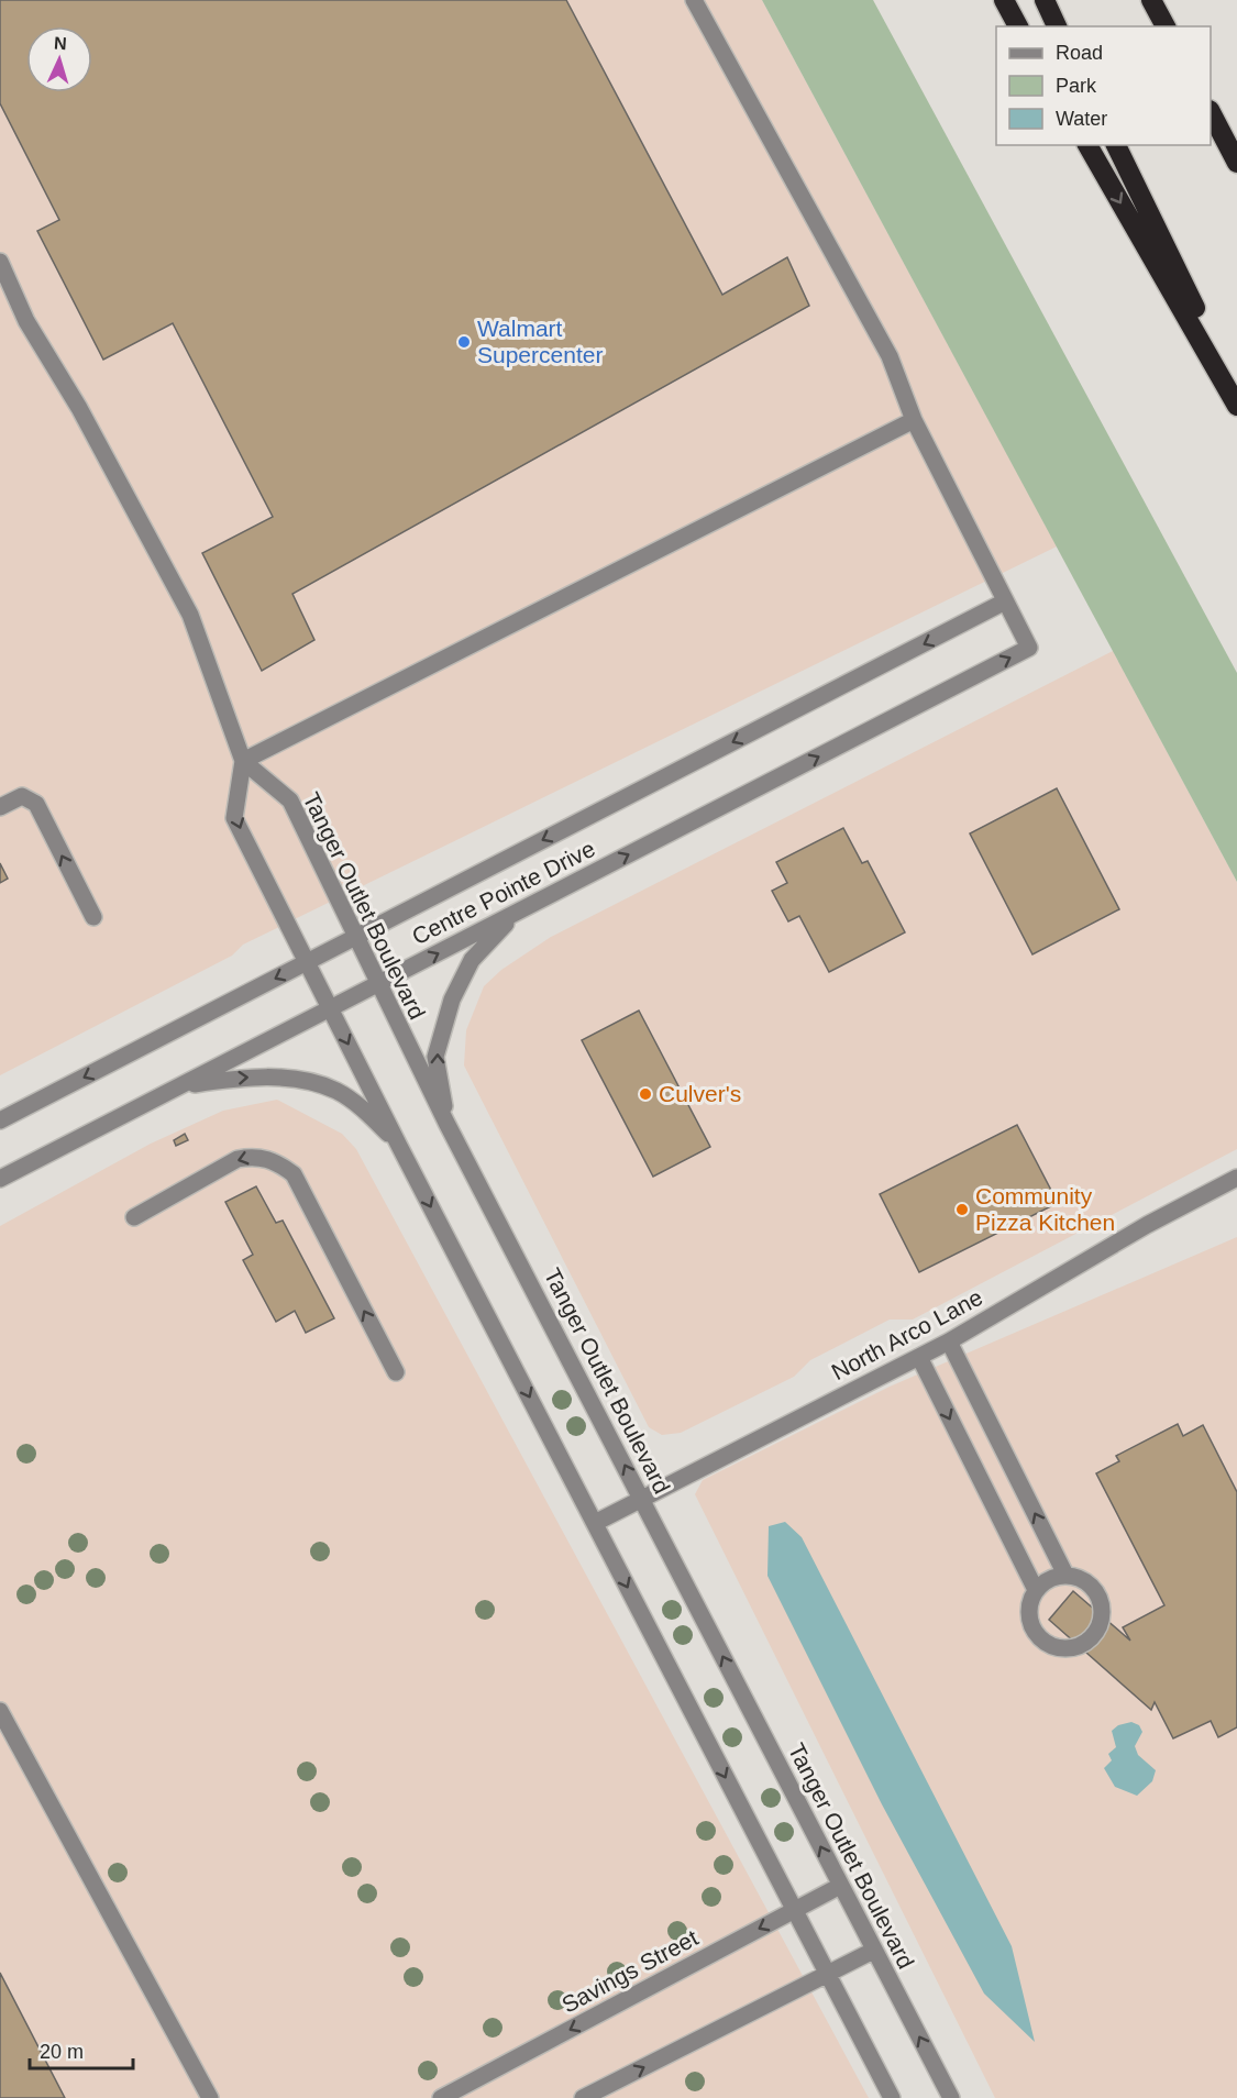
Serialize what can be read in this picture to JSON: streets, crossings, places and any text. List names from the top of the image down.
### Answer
{
  "streets": {
    "street": [
      "Centre Pointe Drive",
      "Tanger Outlet Boulevard",
      "North Arco Lane",
      "Savings Street"
    ]
  },
  "crossings": [
    ["Centre Pointe Drive", "Tanger Outlet Boulevard"],
    ["Tanger Outlet Boulevard", "North Arco Lane"],
    ["Tanger Outlet Boulevard", "Savings Street"]
  ],
  "places": ["Walmart Supercenter", "Culver's", "Community Pizza Kitchen"],
  "legend": ["Road", "Park", "Water"],
  "scale_bar": "20 m",
  "north": "top"
}
